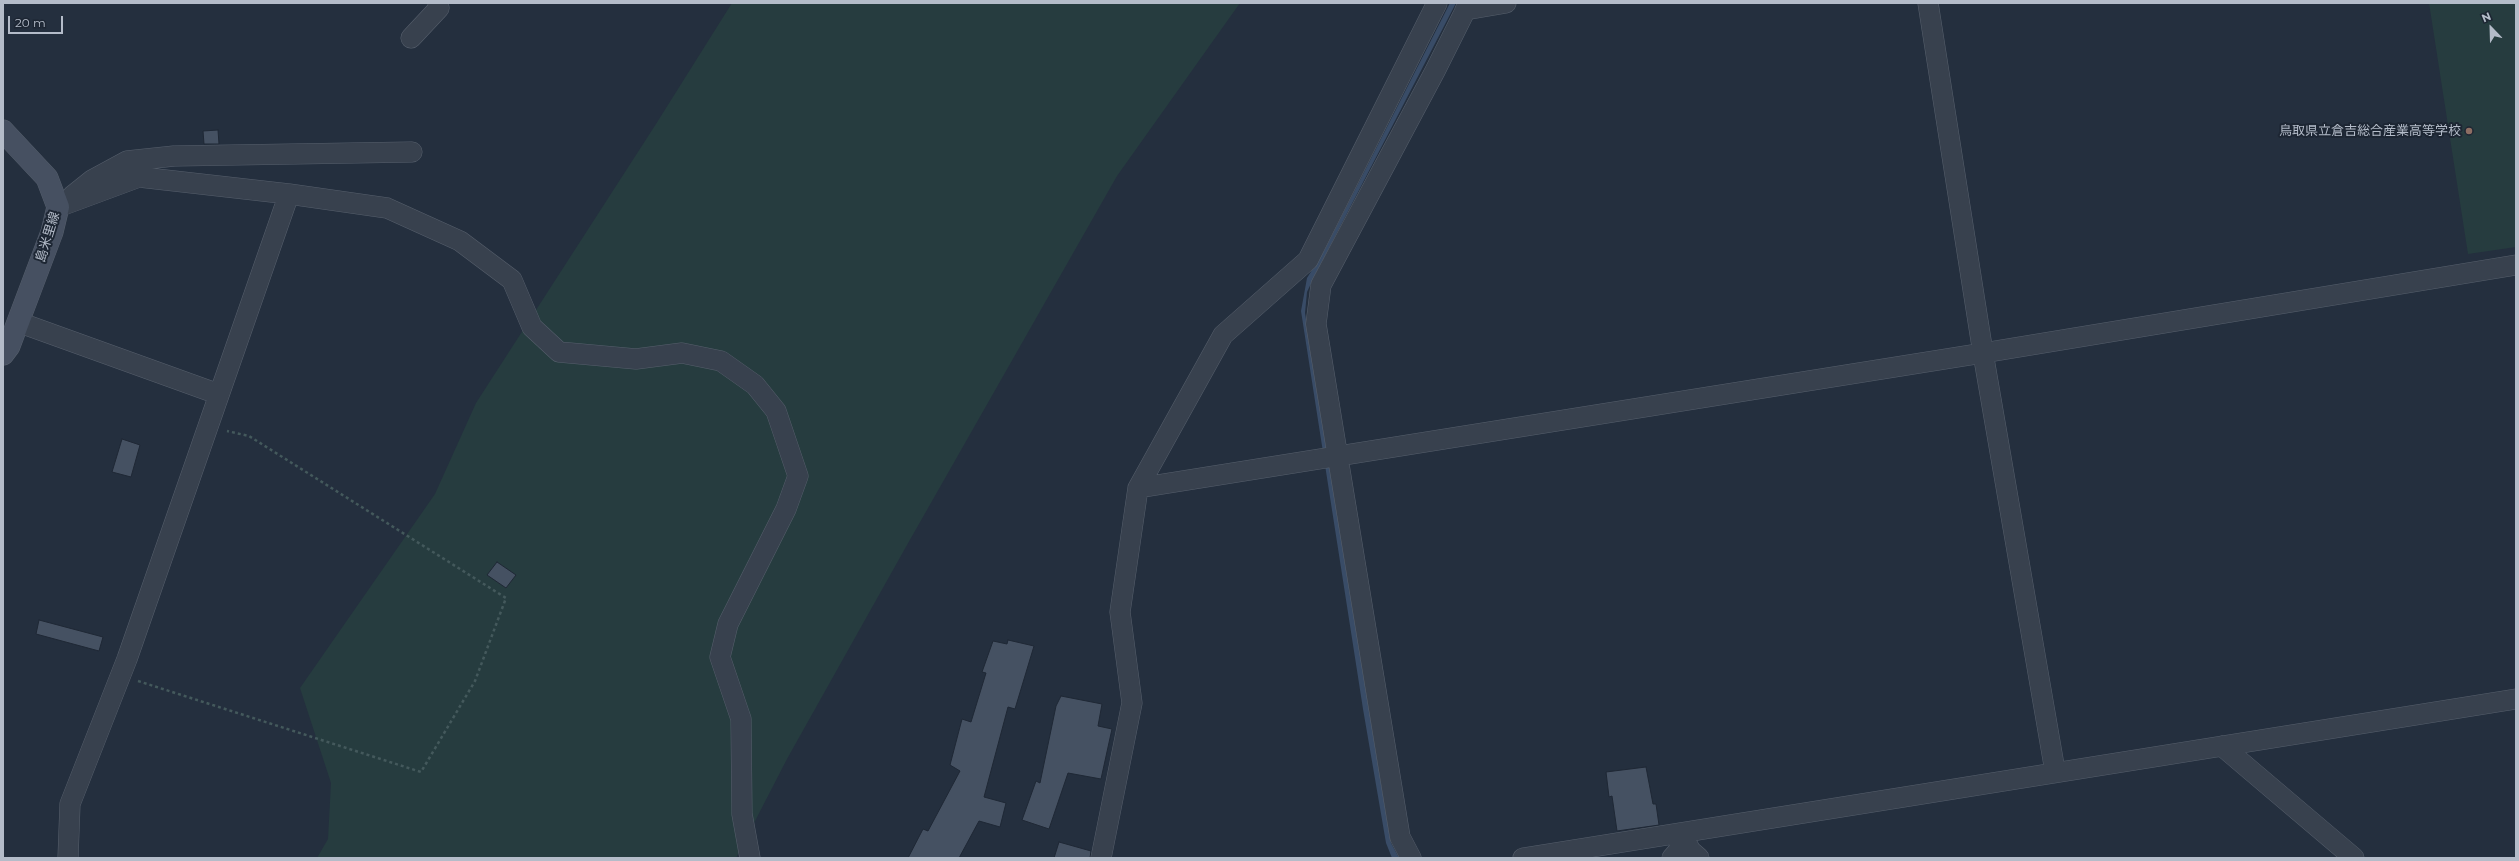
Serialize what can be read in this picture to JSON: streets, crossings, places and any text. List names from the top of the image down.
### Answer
{
  "streets": {
    "street": ["島米里線"]
  },
  "places": ["鳥取県立倉吉総合産業高等学校"],
  "scale_bar": "20 m",
  "north": "top left"
}
